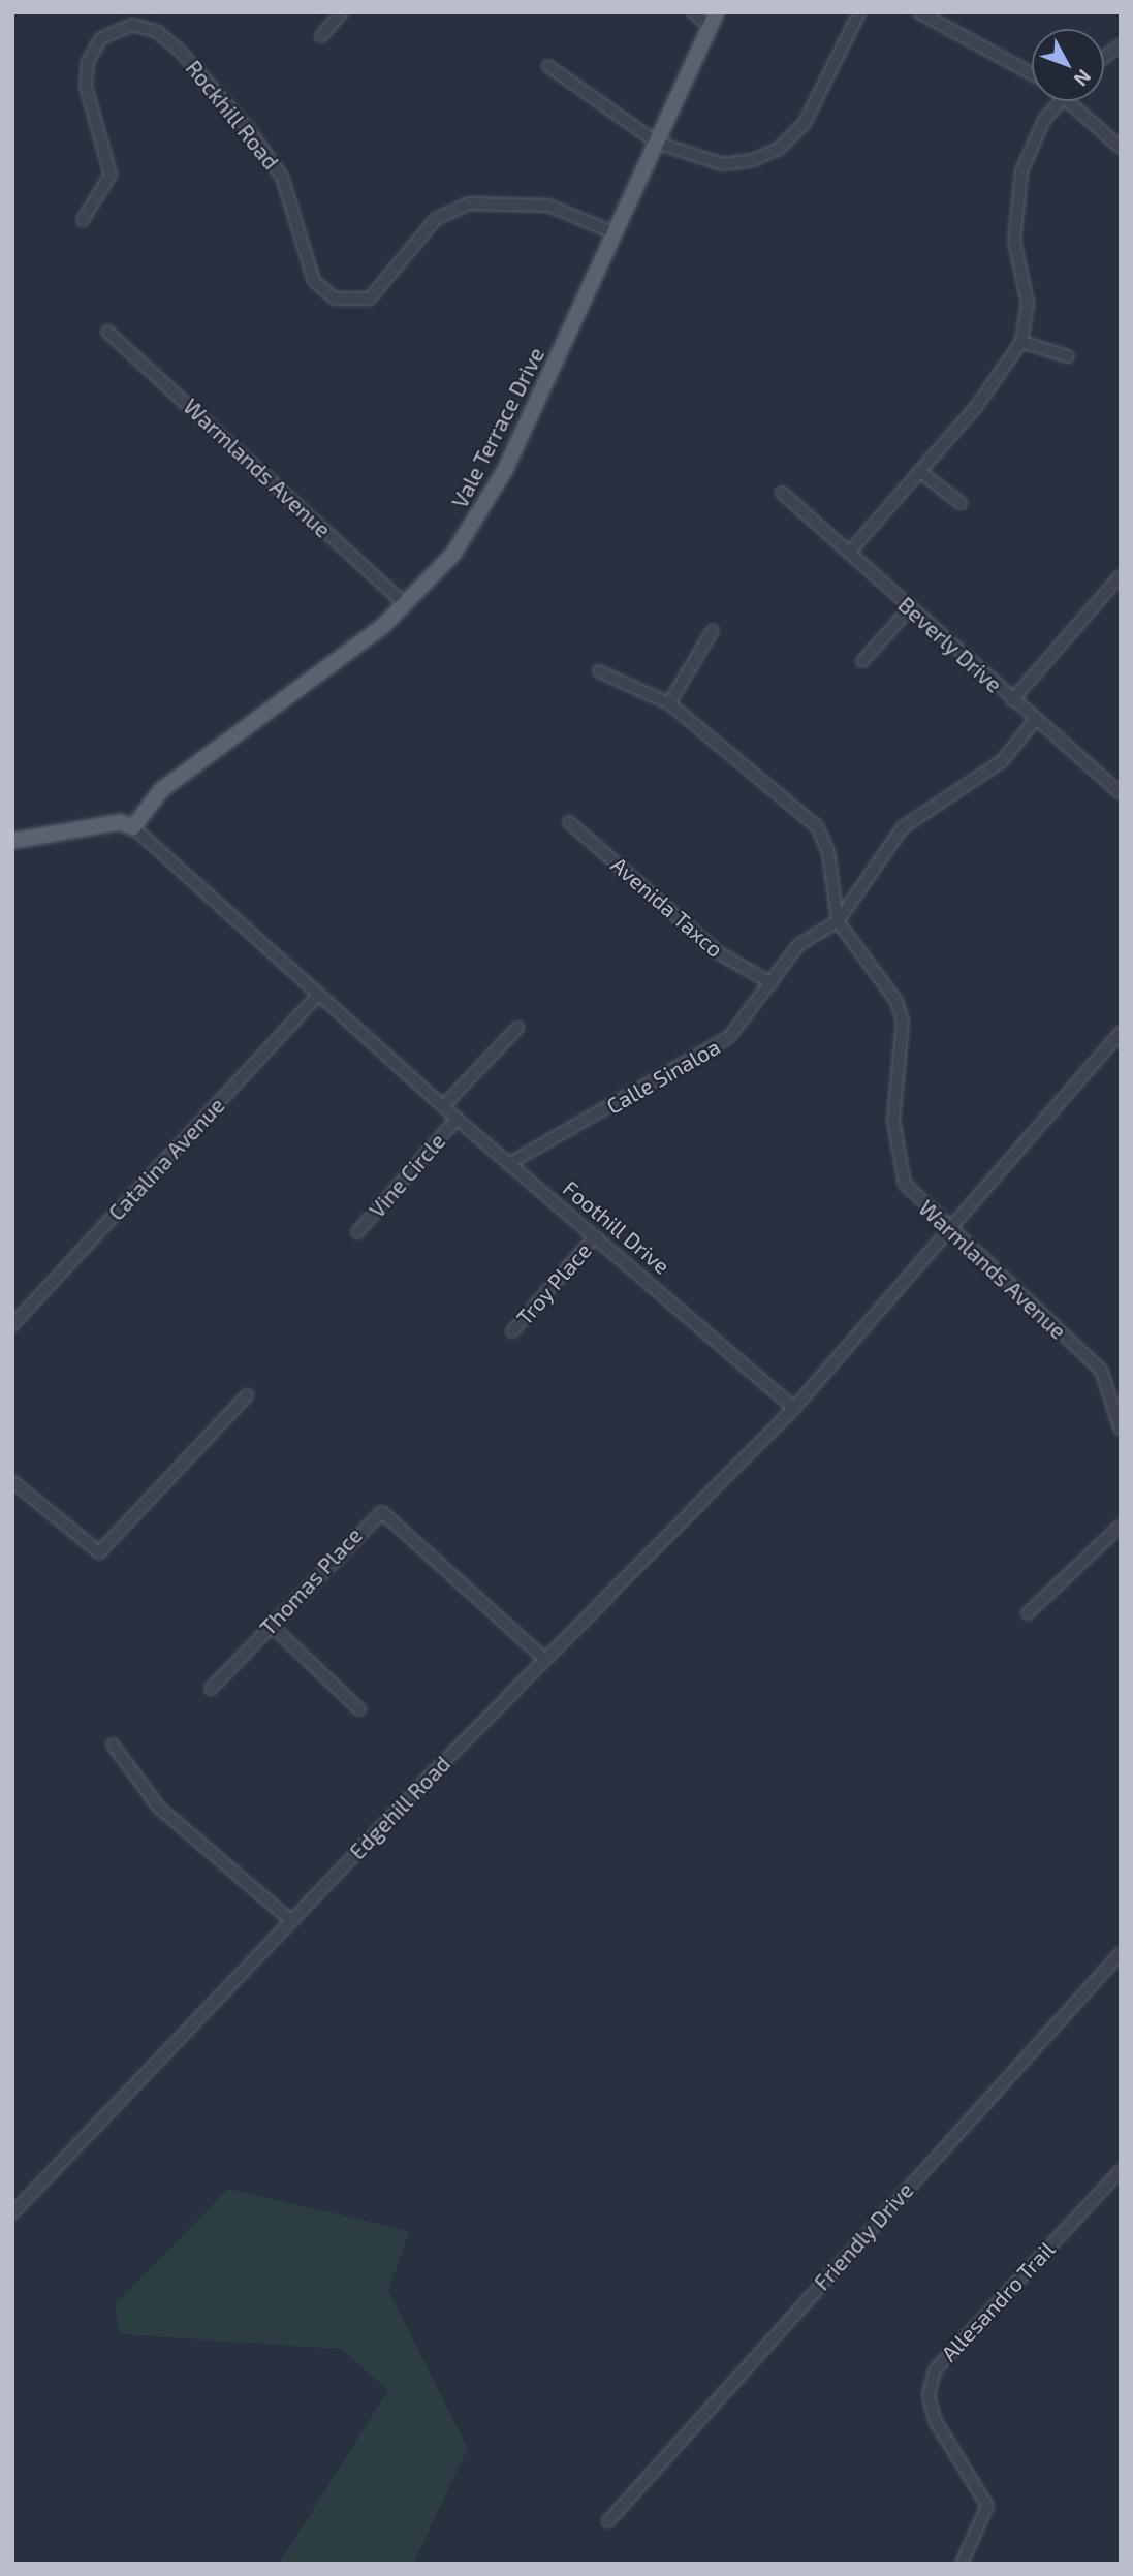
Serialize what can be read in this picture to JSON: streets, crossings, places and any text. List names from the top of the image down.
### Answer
{
  "streets": {
    "main road": ["Vale Terrace Drive"],
    "street": [
      "Rockhill Road",
      "Warmlands Avenue",
      "Beverly Drive",
      "Avenida Taxco",
      "Calle Sinaloa",
      "Catalina Avenue",
      "Vine Circle",
      "Foothill Drive",
      "Troy Place",
      "Thomas Place",
      "Edgehill Road",
      "Friendly Drive",
      "Allesandro Trail"
    ]
  },
  "crossings": [
    ["Rockhill Road", "Vale Terrace Drive"],
    ["Vale Terrace Drive", "Warmlands Avenue"],
    ["Vale Terrace Drive", "Foothill Drive"],
    ["Warmlands Avenue", "Calle Sinaloa"],
    ["Beverly Drive", "Calle Sinaloa"],
    ["Avenida Taxco", "Calle Sinaloa"],
    ["Calle Sinaloa", "Foothill Drive"],
    ["Catalina Avenue", "Foothill Drive"],
    ["Vine Circle", "Foothill Drive"],
    ["Foothill Drive", "Troy Place"],
    ["Foothill Drive", "Edgehill Road"],
    ["Thomas Place", "Edgehill Road"]
  ],
  "north": "bottom right"
}
